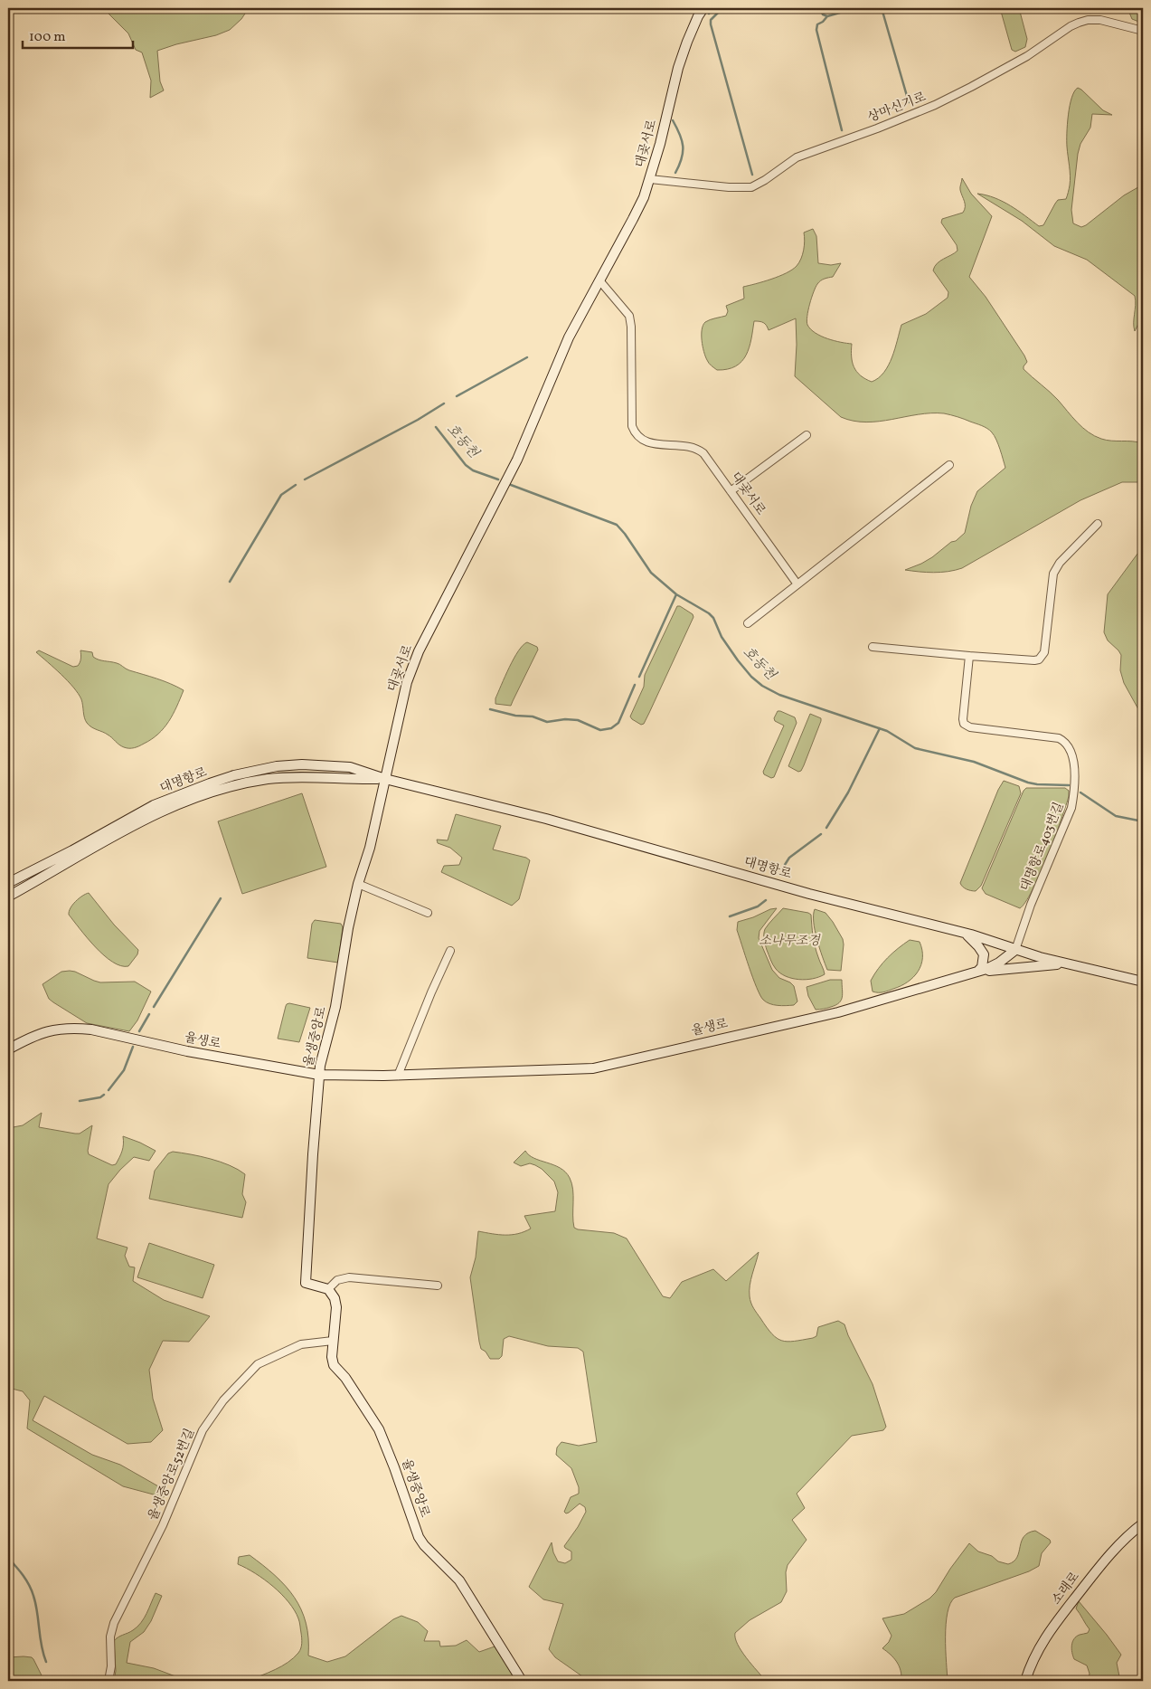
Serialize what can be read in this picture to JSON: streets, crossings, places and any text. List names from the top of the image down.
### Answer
{
  "streets": {
    "street": [
      "상마신기로",
      "대곶서로",
      "대명항로",
      "대명항로403번길",
      "율생로",
      "율생중앙로",
      "율생중앙로52번길",
      "소래로"
    ]
  },
  "crossings": [
    ["상마신기로", "대곶서로"],
    ["대곶서로", "대명항로"],
    ["대곶서로", "율생중앙로"],
    ["대명항로", "대명항로403번길"],
    ["대명항로", "율생로"],
    ["대명항로", "율생중앙로"],
    ["대명항로403번길", "율생로"],
    ["율생로", "율생중앙로"],
    ["율생중앙로", "율생중앙로52번길"]
  ],
  "water": ["호동천"],
  "parks": ["소나무조경"],
  "scale_bar": "100 m"
}
